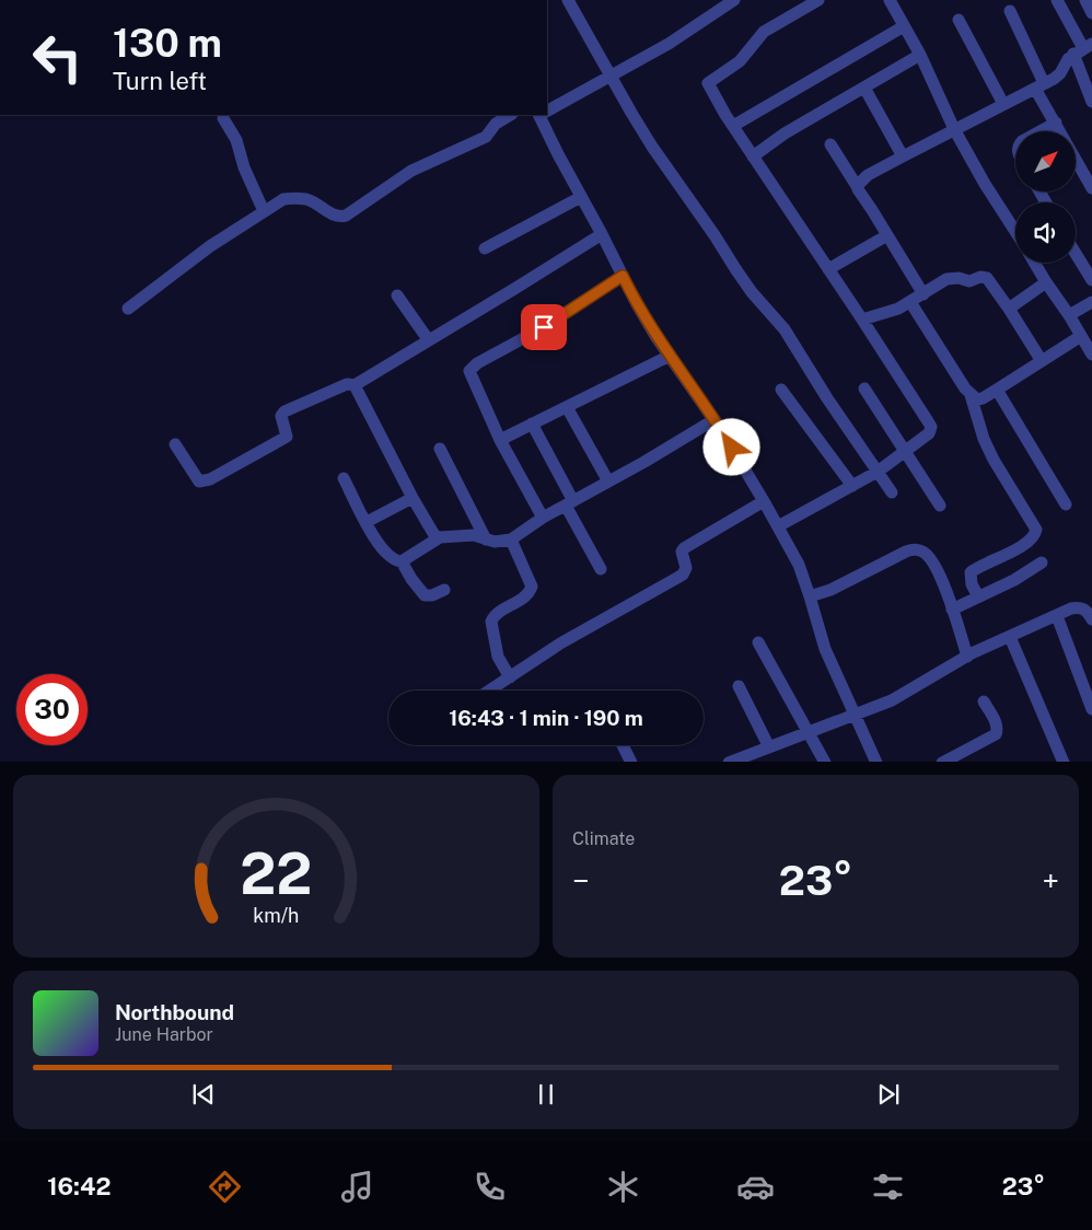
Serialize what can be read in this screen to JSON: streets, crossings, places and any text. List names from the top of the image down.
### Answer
{
  "north": "top right",
  "page": {
    "turn": ["130 m", "Turn left"],
    "limit": "30",
    "trip": "16:43 · 1 min · 190 m",
    "tile": "Climate",
    "heat": ["−", "23°", "+"],
    "song": ["Northbound", "June Harbor"],
    "tabs": ["16:42", "23°"],
    "gauge": ["22", "km/h"]
  }
}
